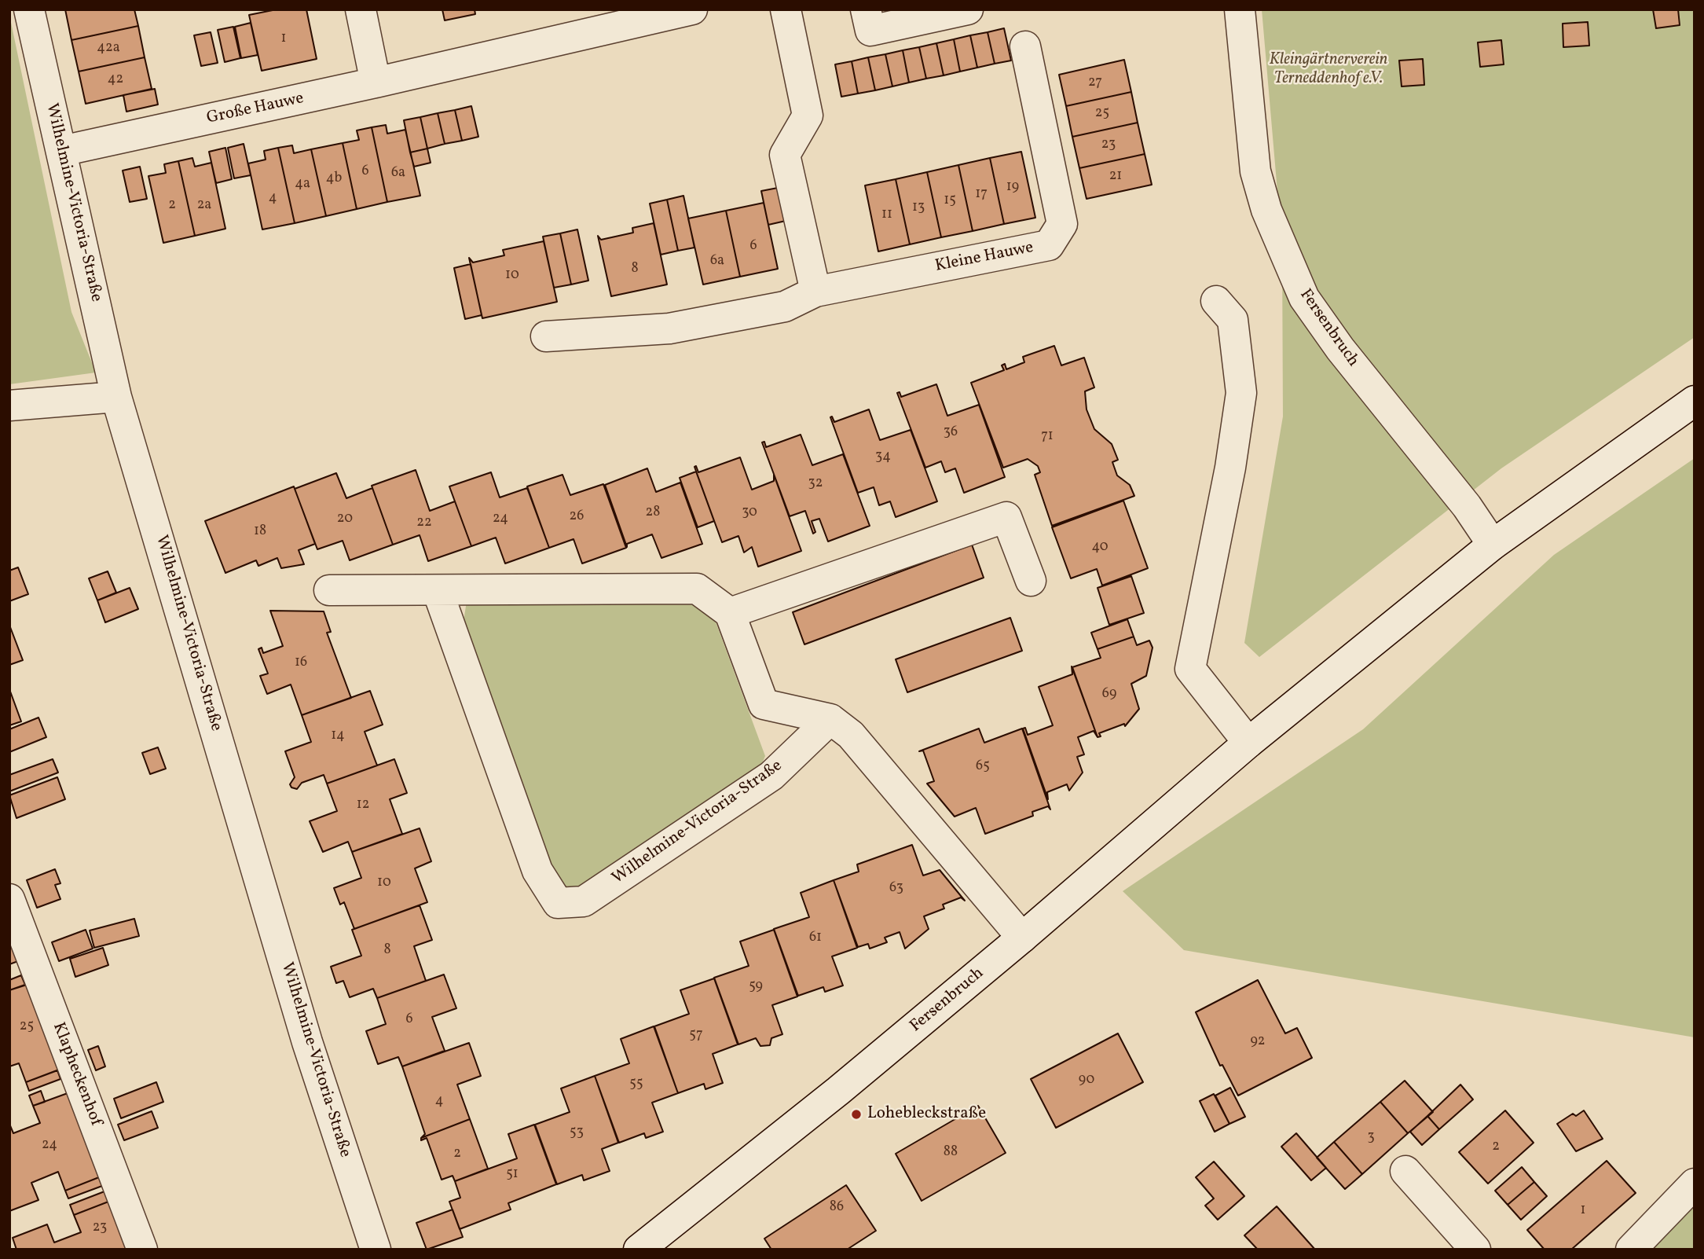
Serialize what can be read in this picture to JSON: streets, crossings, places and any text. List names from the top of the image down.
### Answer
{
  "streets": {
    "street": [
      "Große Hauwe",
      "Wilhelmine-Victoria-Straße",
      "Kleine Hauwe",
      "Fersenbruch",
      "Klapheckenhof"
    ]
  },
  "crossings": [
    ["Große Hauwe", "Wilhelmine-Victoria-Straße"]
  ],
  "parks": ["Kleingärtnerverein Terneddenhof e.V."],
  "places": ["Lohebleckstraße"],
  "house_numbers": [
    "1",
    "42a",
    "42",
    "27",
    "25",
    "23",
    "6",
    "6a",
    "21",
    "4b",
    "4a",
    "19",
    "17",
    "4",
    "15",
    "2",
    "2a",
    "13",
    "11",
    "6",
    "6a",
    "8",
    "10",
    "36",
    "71",
    "34",
    "32",
    "28",
    "30",
    "26",
    "20",
    "24",
    "22",
    "18",
    "40",
    "16",
    "69",
    "14",
    "65",
    "12",
    "10",
    "63",
    "61",
    "8",
    "59",
    "6",
    "25",
    "57",
    "92",
    "90",
    "55",
    "4",
    "53",
    "3",
    "24",
    "2",
    "88",
    "2",
    "51",
    "86",
    "1",
    "23"
  ]
}
